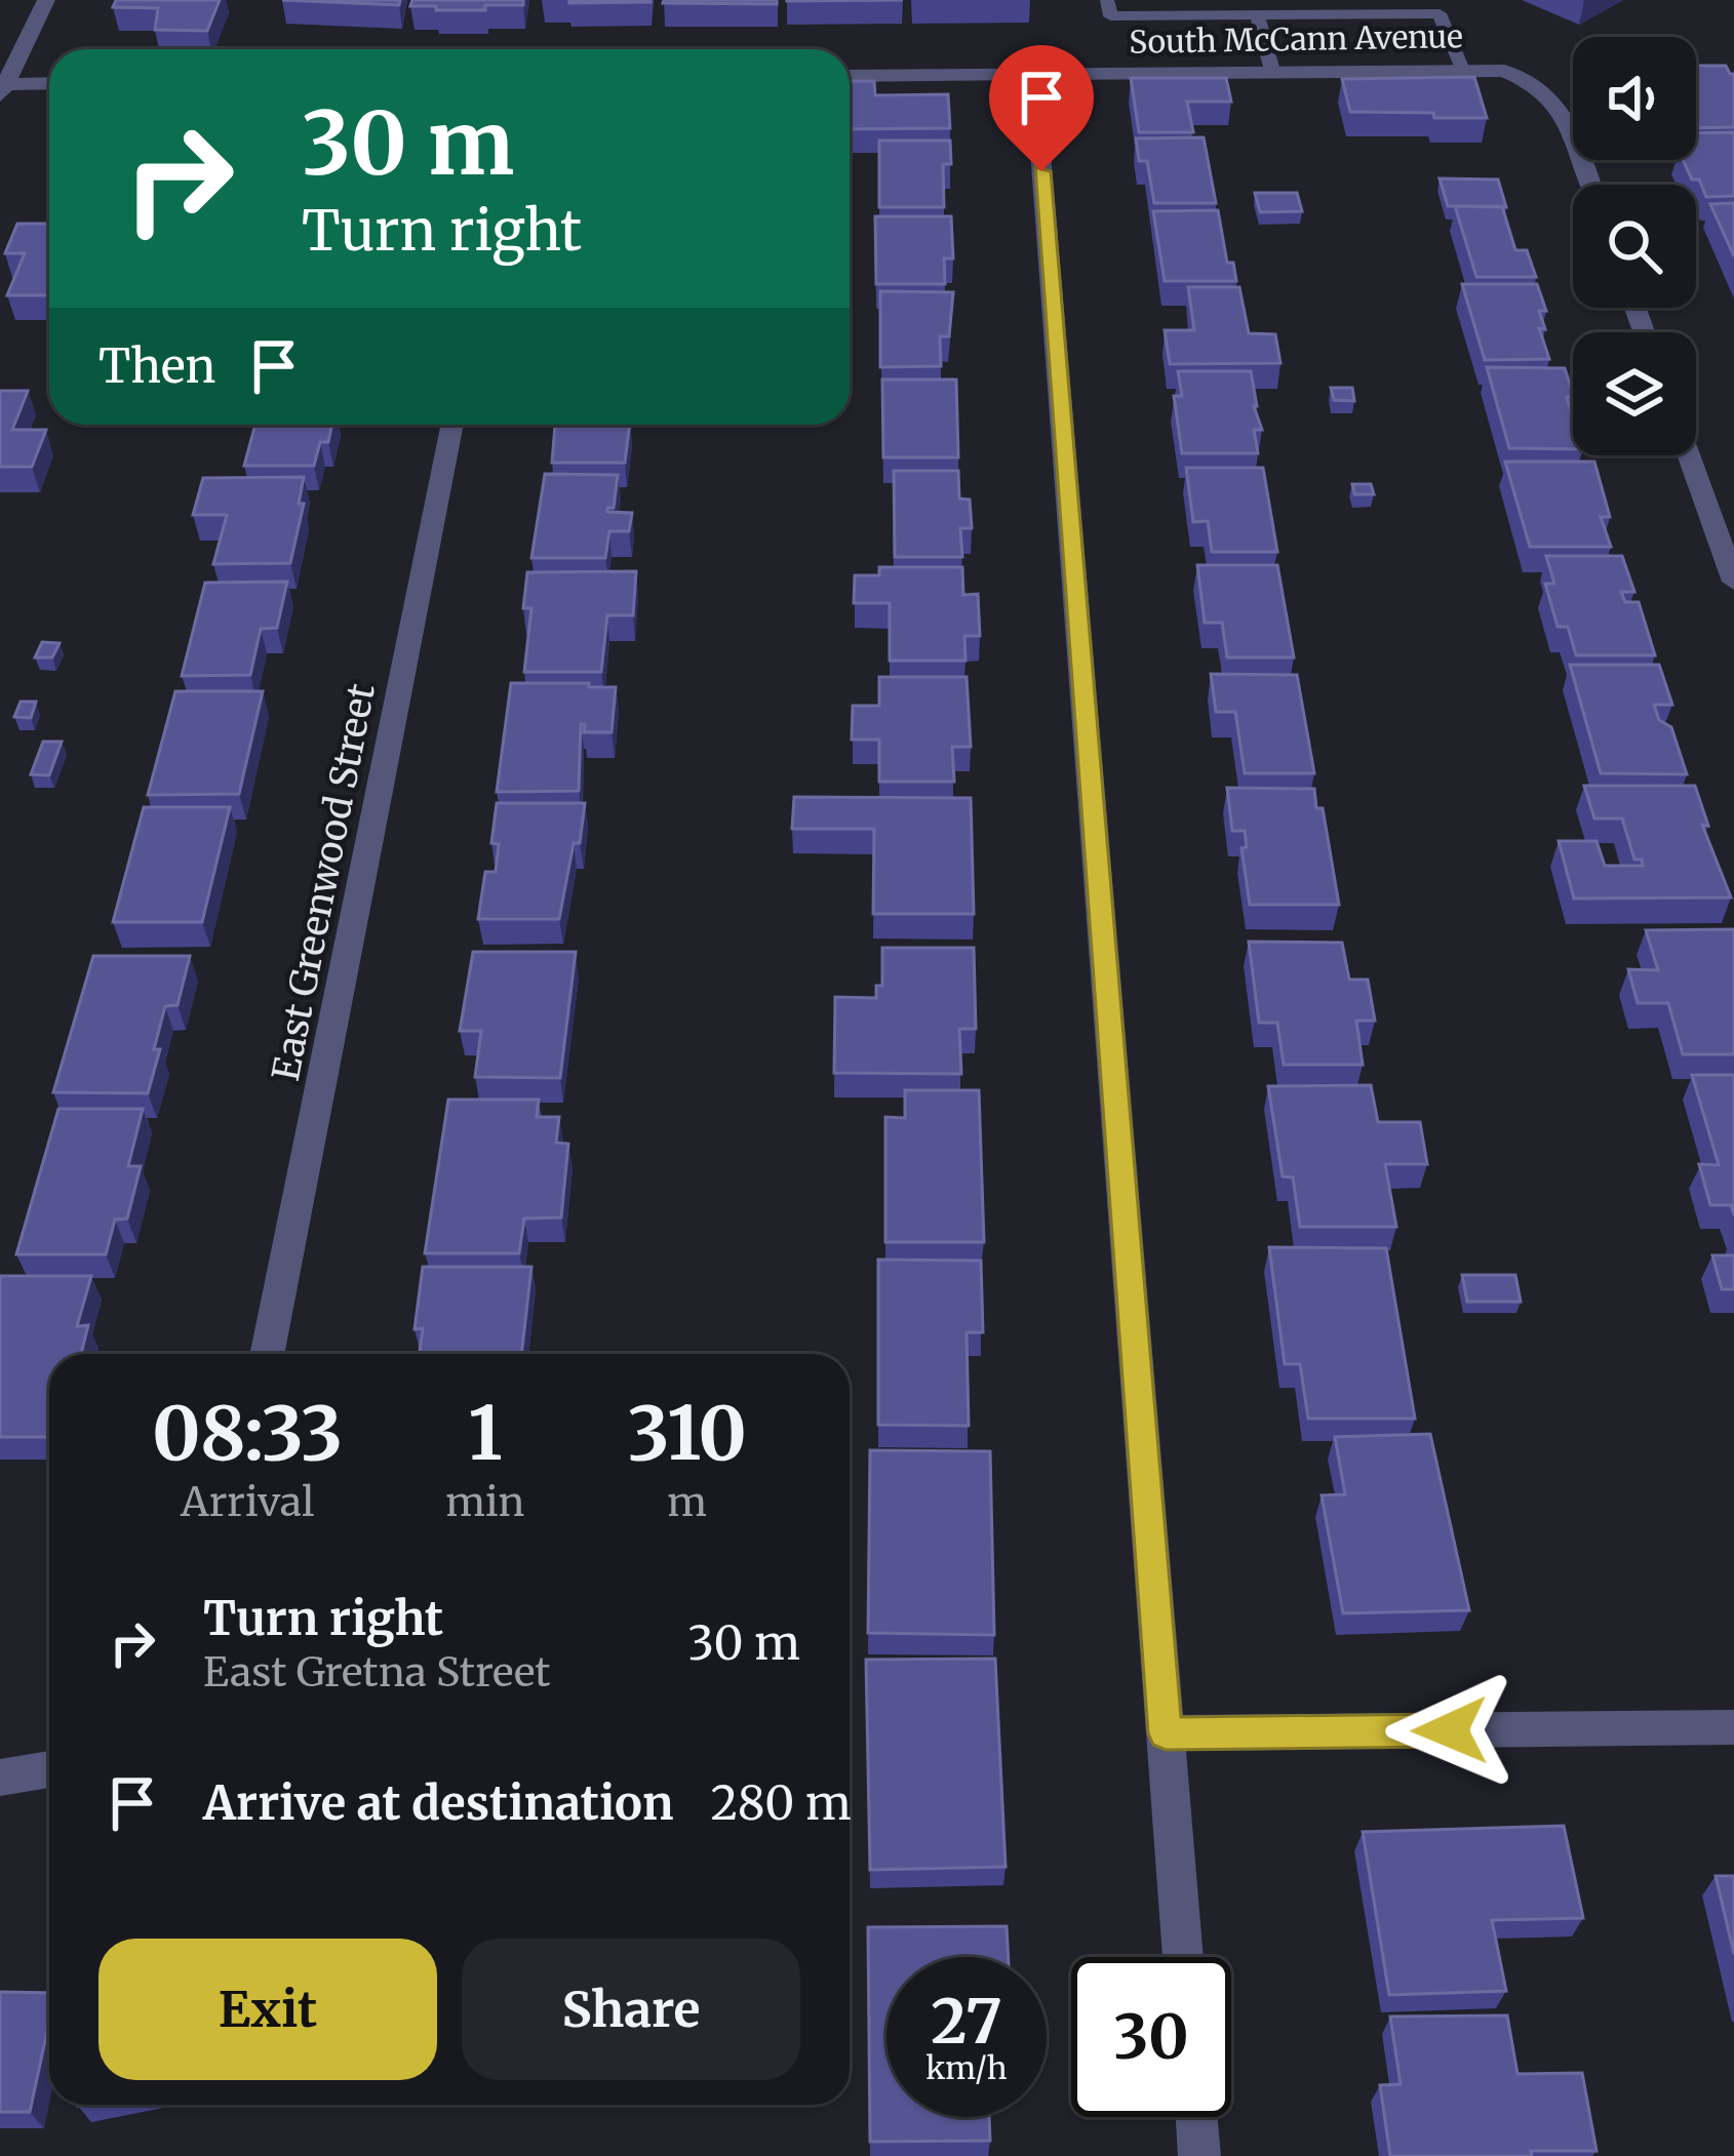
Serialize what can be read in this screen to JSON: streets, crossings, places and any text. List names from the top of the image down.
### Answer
{
  "streets": {
    "street": ["South McCann Avenue", "East Greenwood Street"]
  },
  "page": {
    "turn": ["30 m", "Turn right"],
    "then": "Then",
    "eta": [
      "08:33",
      "Arrival",
      "1",
      "min",
      "310",
      "m"
    ],
    "list": [
      {
        "name": "Turn right",
        "note": "East Gretna Street",
        "value": "30 m"
      },
      {
        "name": "Arrive at destination",
        "value": "280 m"
      }
    ],
    "buttons": ["Exit", "Share"],
    "speed": "27 km/h",
    "limit": "30"
  }
}
